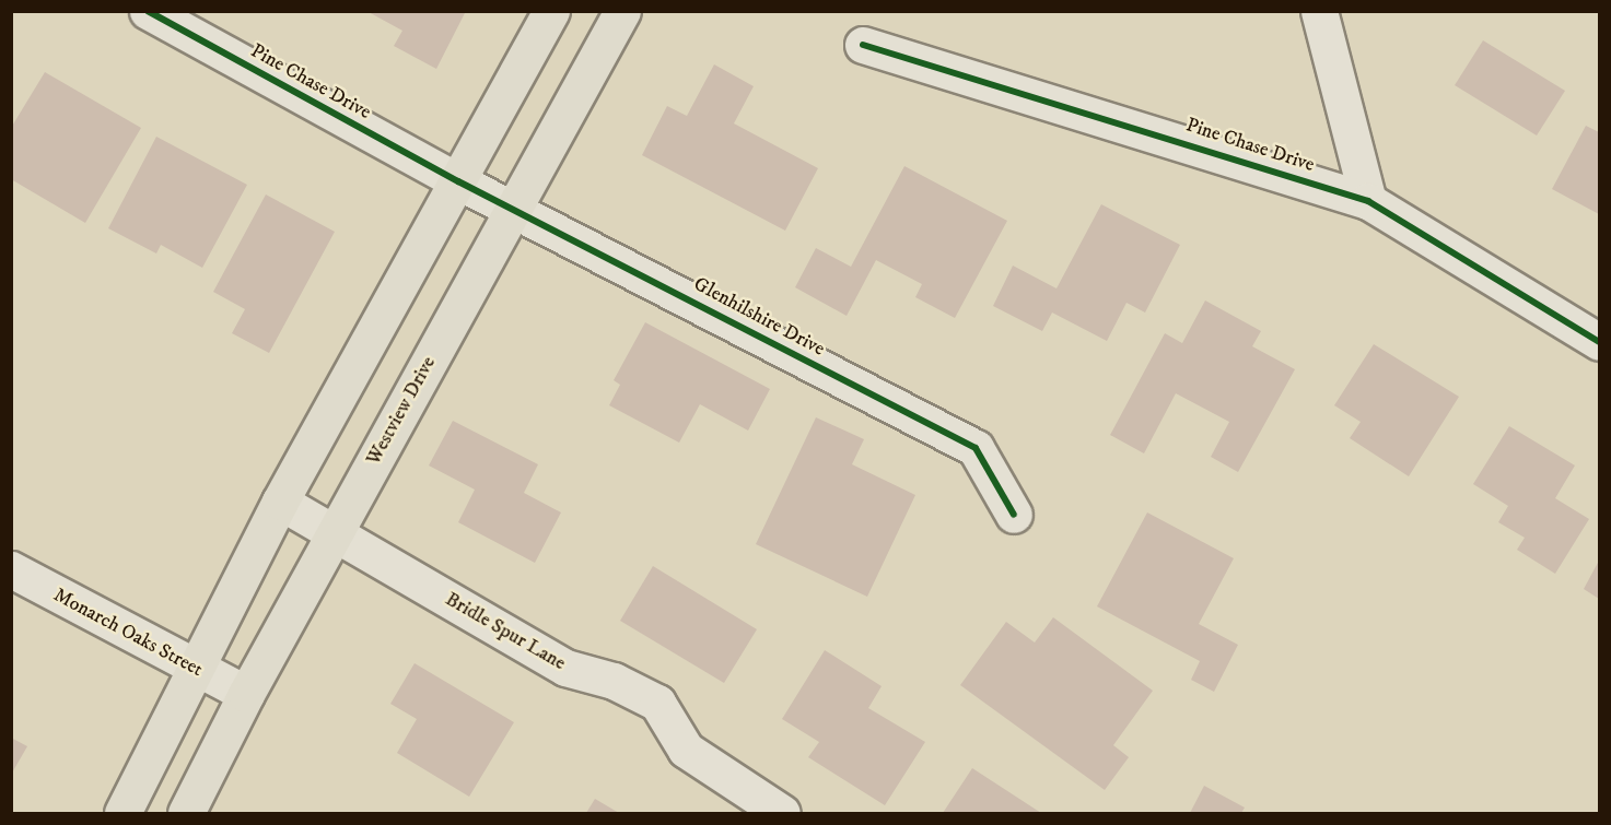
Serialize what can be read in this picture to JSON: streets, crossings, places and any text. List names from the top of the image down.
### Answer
{
  "streets": {
    "main road": ["Westview Drive"],
    "street": [
      "Pine Chase Drive",
      "Glenhilshire Drive",
      "Bridle Spur Lane",
      "Monarch Oaks Street"
    ]
  },
  "crossings": [
    ["Pine Chase Drive", "Glenhilshire Drive"],
    ["Glenhilshire Drive", "Westview Drive"],
    ["Westview Drive", "Bridle Spur Lane"],
    ["Westview Drive", "Monarch Oaks Street"]
  ]
}
